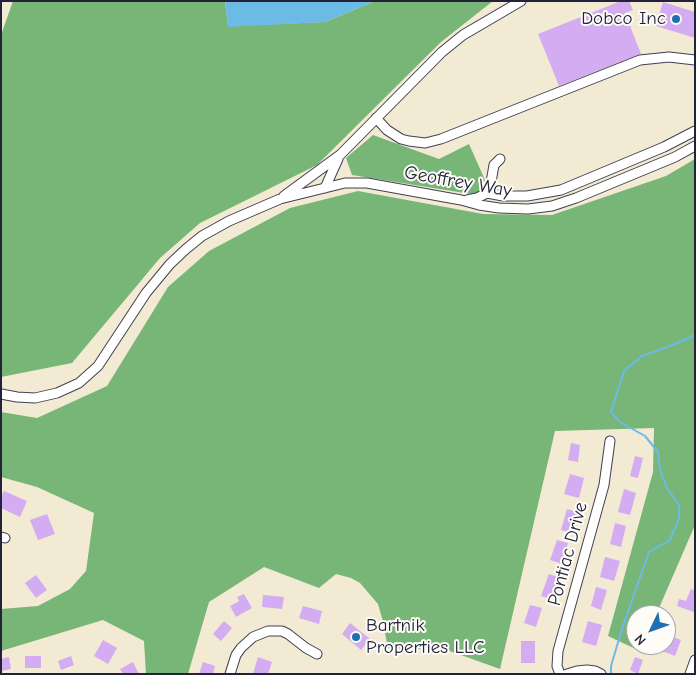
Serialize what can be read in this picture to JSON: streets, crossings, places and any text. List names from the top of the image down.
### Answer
{
  "streets": {
    "street": ["Geoffrey Way", "Pontiac Drive"]
  },
  "places": ["Dobco Inc", "Bartnik Properties LLC"],
  "north": "bottom left"
}
